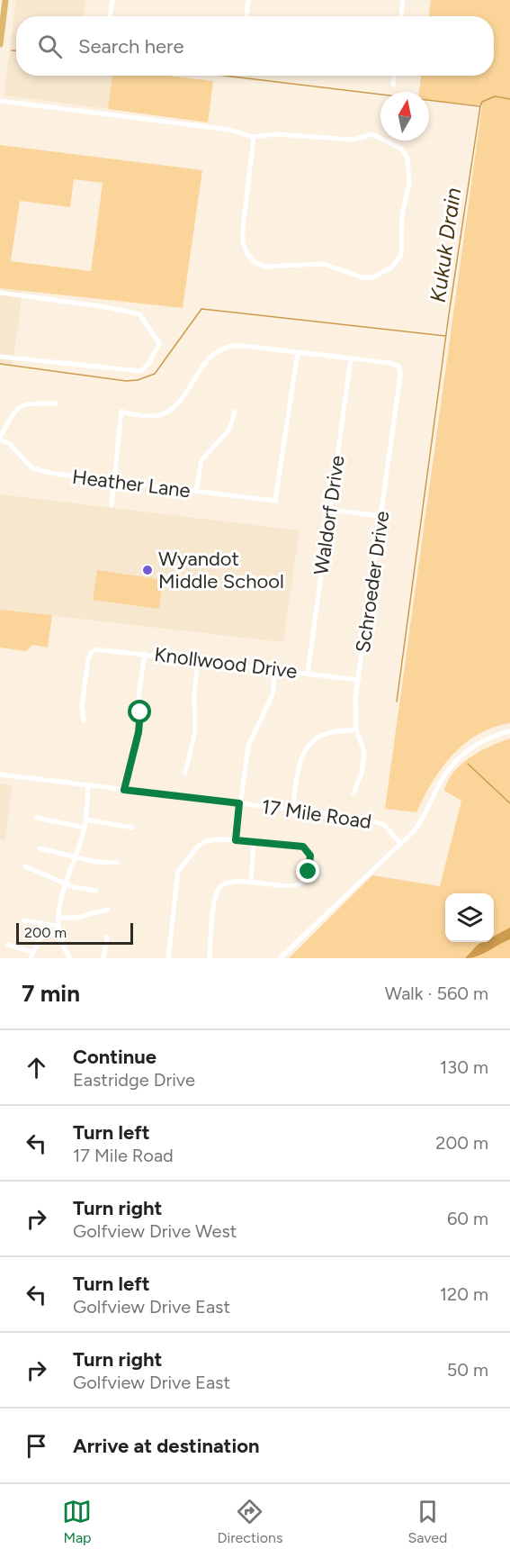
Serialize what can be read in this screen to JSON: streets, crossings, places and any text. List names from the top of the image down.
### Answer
{
  "streets": {
    "street": [
      "Heather Lane",
      "Waldorf Drive",
      "Schroeder Drive",
      "Knollwood Drive",
      "17 Mile Road"
    ]
  },
  "crossings": [
    ["Waldorf Drive", "Schroeder Drive"],
    ["Waldorf Drive", "Knollwood Drive"],
    ["Schroeder Drive", "Knollwood Drive"]
  ],
  "water": ["Kukuk Drain"],
  "places": ["Wyandot Middle School"],
  "scale_bar": "200 m",
  "north": "top",
  "page": {
    "search": "Search here",
    "scale": "200 m",
    "heading": ["7 min", "Walk · 560 m"],
    "list": [
      ["Continue", "Eastridge Drive", "130 m"],
      ["Turn left", "17 Mile Road", "200 m"],
      ["Turn right", "Golfview Drive West", "60 m"],
      ["Turn left", "Golfview Drive East", "120 m"],
      ["Turn right", "Golfview Drive East", "50 m"],
      "Arrive at destination"
    ],
    "nav": ["Map", "Directions", "Saved"]
  }
}
